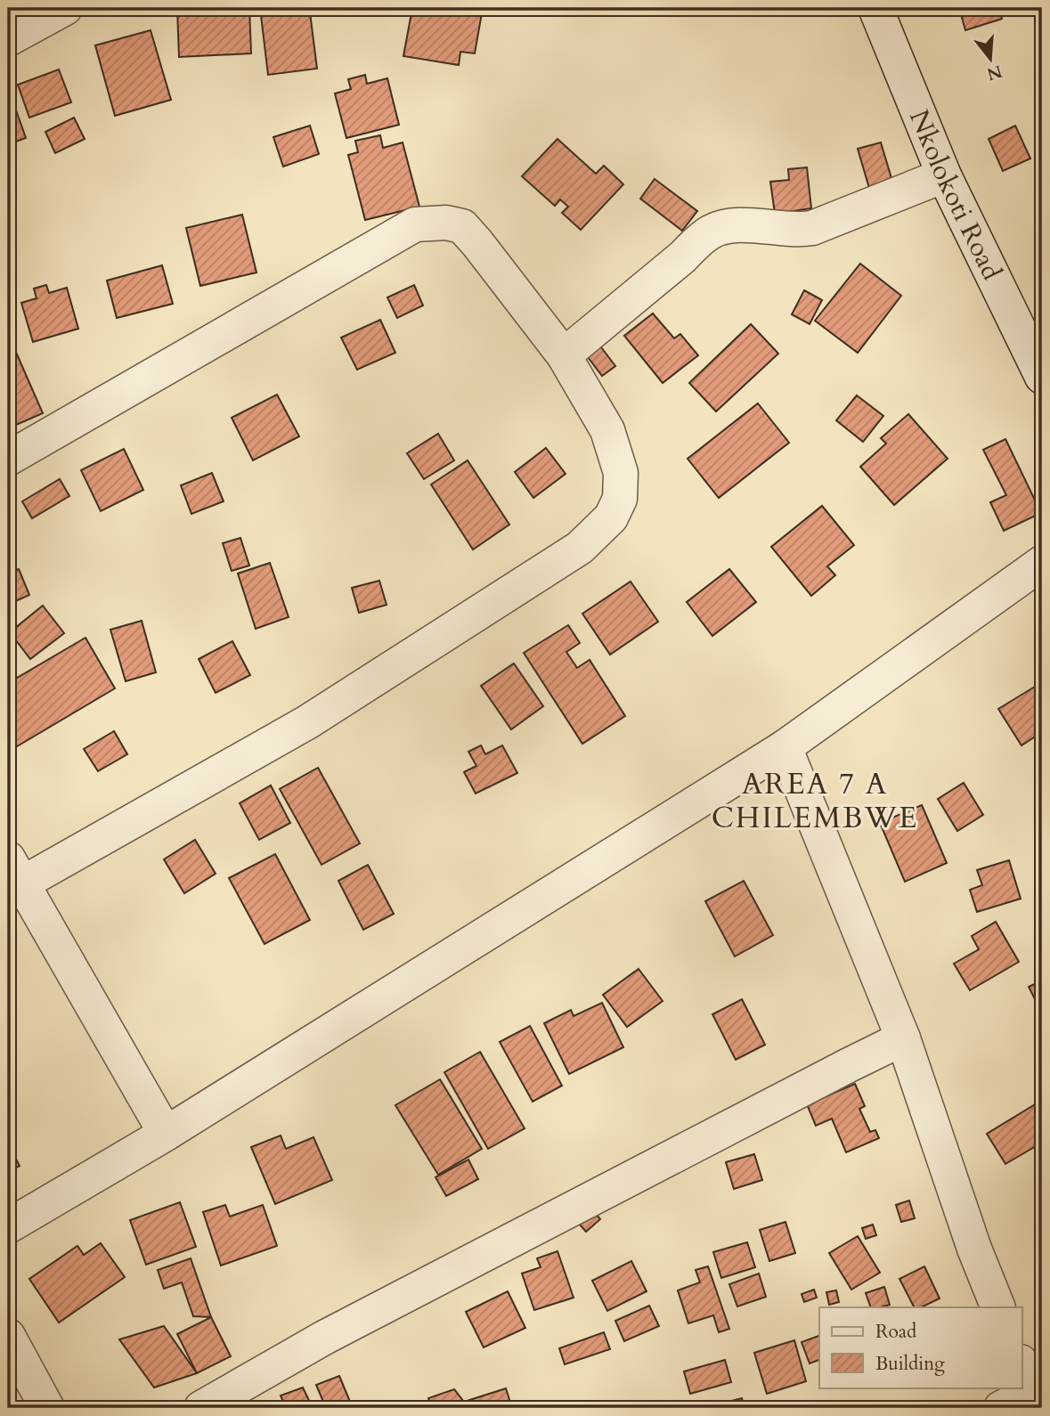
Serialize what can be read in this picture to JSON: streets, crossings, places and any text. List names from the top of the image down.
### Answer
{
  "streets": {
    "street": ["Nkolokoti Road"]
  },
  "districts": ["AREA 7 A CHILEMBWE"],
  "legend": ["Road", "Building"],
  "north": "bottom"
}
